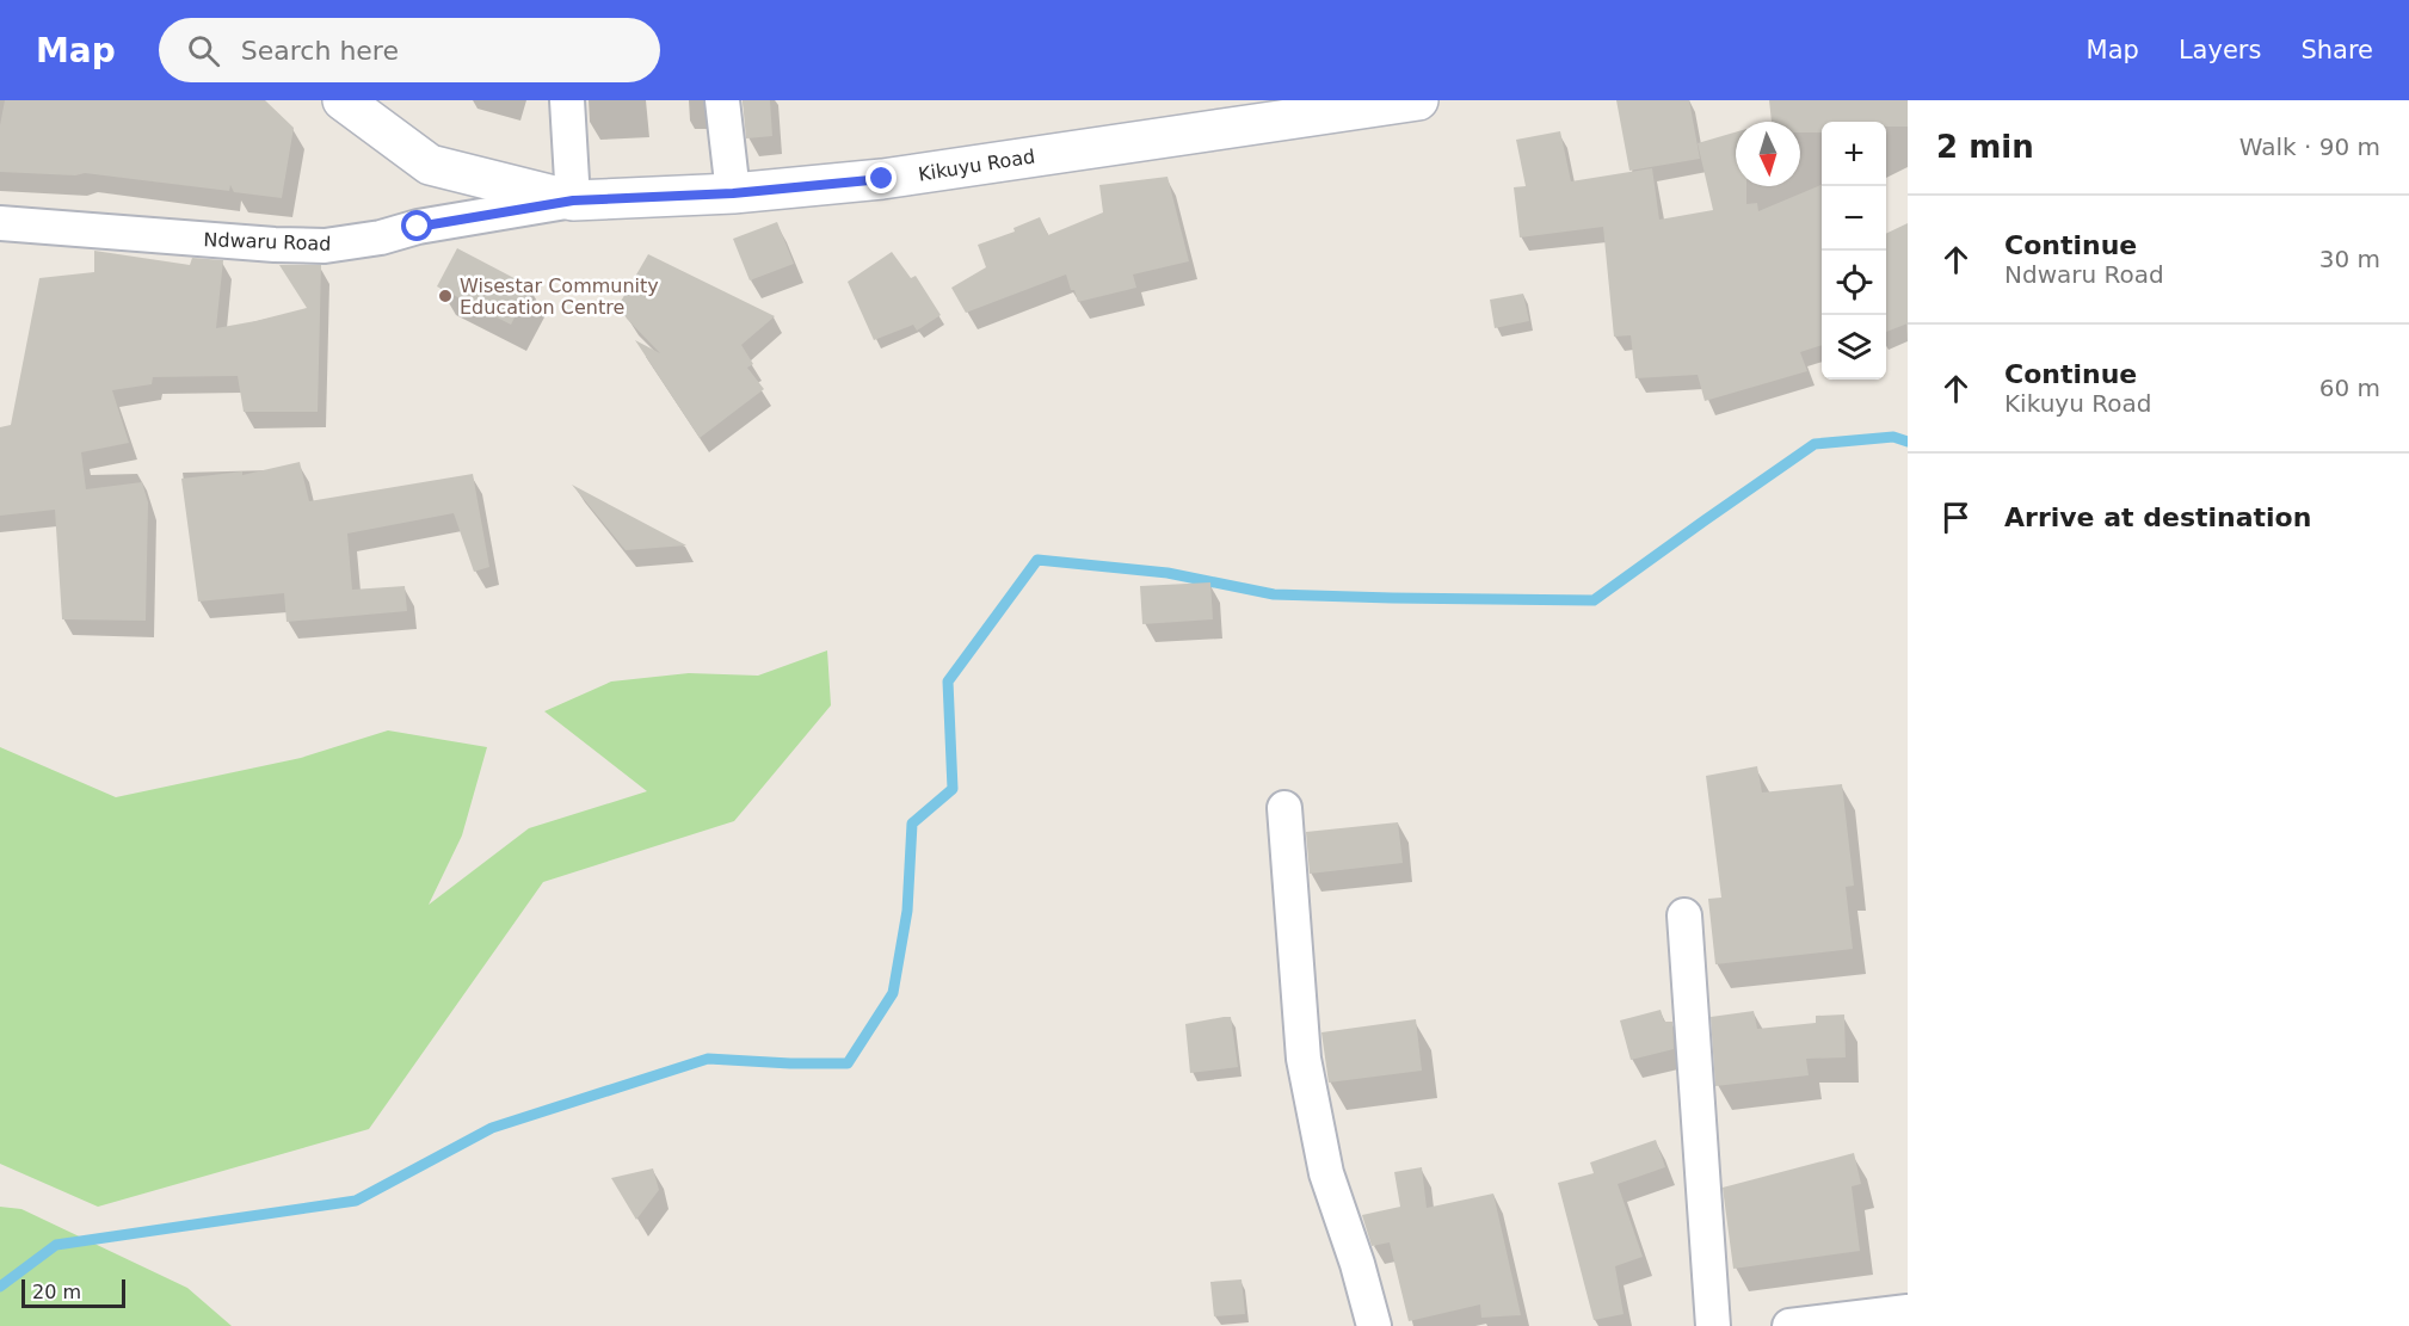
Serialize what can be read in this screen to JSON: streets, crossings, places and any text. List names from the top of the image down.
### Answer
{
  "streets": {
    "main road": ["Kikuyu Road"],
    "street": ["Ndwaru Road"]
  },
  "crossings": [
    ["Kikuyu Road", "Ndwaru Road"]
  ],
  "places": ["Wisestar Community Education Centre"],
  "scale_bar": "20 m",
  "north": "bottom",
  "page": {
    "header": "Map",
    "search": "Search here",
    "nav": ["Map", "Layers", "Share"],
    "heading": ["2 min", "Walk · 90 m"],
    "map_buttons": ["+", "−"],
    "list": [
      ["Continue", "Ndwaru Road", "30 m"],
      ["Continue", "Kikuyu Road", "60 m"],
      "Arrive at destination"
    ],
    "scale": "20 m"
  }
}
